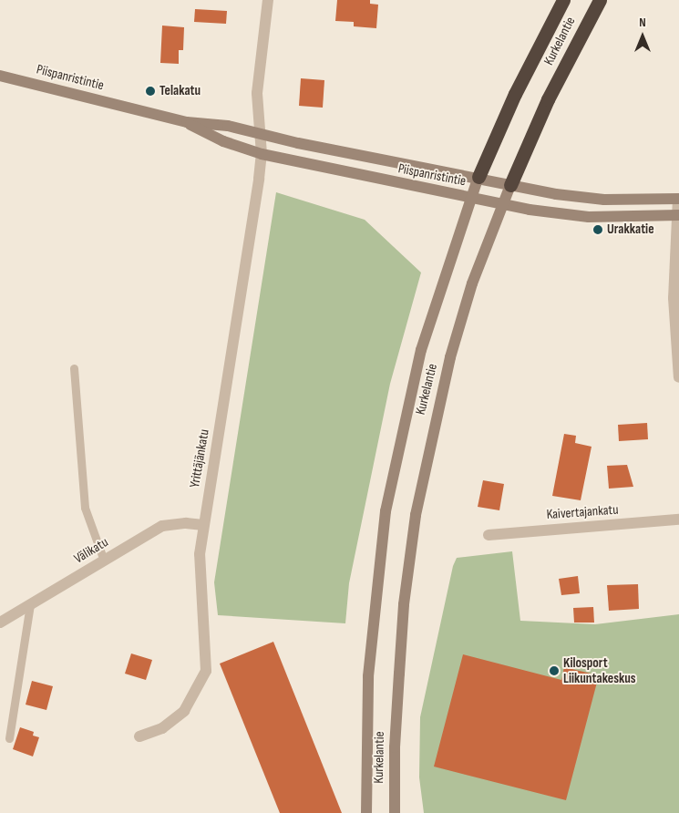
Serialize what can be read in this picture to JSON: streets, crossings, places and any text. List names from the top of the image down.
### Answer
{
  "streets": {
    "highway": ["Kurkelantie"],
    "main road": ["Piispanristintie"],
    "street": ["Yrittäjänkatu", "Kaivertajankatu", "Välikatu"]
  },
  "crossings": [
    ["Kurkelantie", "Piispanristintie"],
    ["Piispanristintie", "Yrittäjänkatu"],
    ["Yrittäjänkatu", "Välikatu"]
  ],
  "places": ["Telakatu", "Urakkatie", "Kilosport Liikuntakeskus"],
  "north": "top"
}
